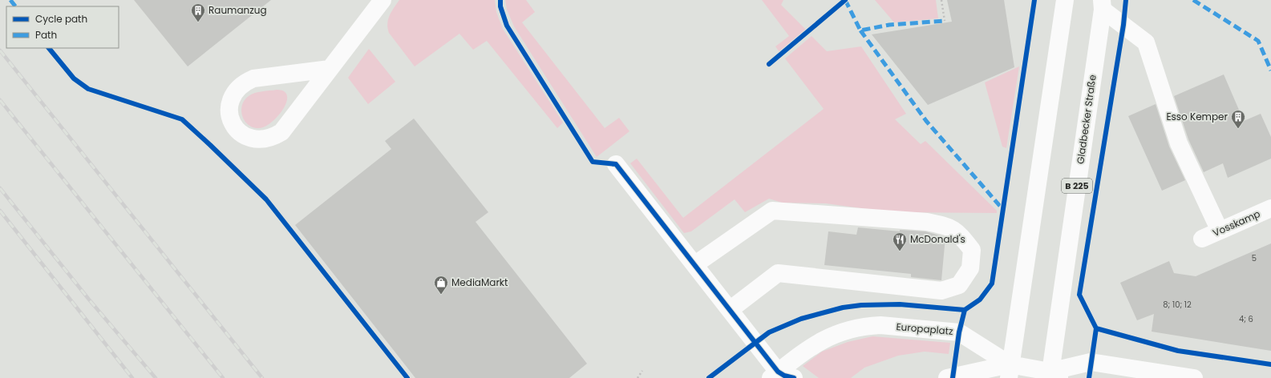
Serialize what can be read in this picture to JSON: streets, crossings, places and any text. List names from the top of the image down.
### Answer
{
  "streets": {
    "main road": [
      "Gladbecker Straße",
      "B 225",
      "Vosskamp",
      "Europaplatz"
    ]
  },
  "places": {
    "building": ["Raumanzug", "Esso Kemper"],
    "restaurant": ["McDonald's"],
    "shop": ["MediaMarkt"]
  },
  "house_numbers": ["5", "8; 10; 12", "4; 6"],
  "legend": ["Cycle path", "Path"]
}
